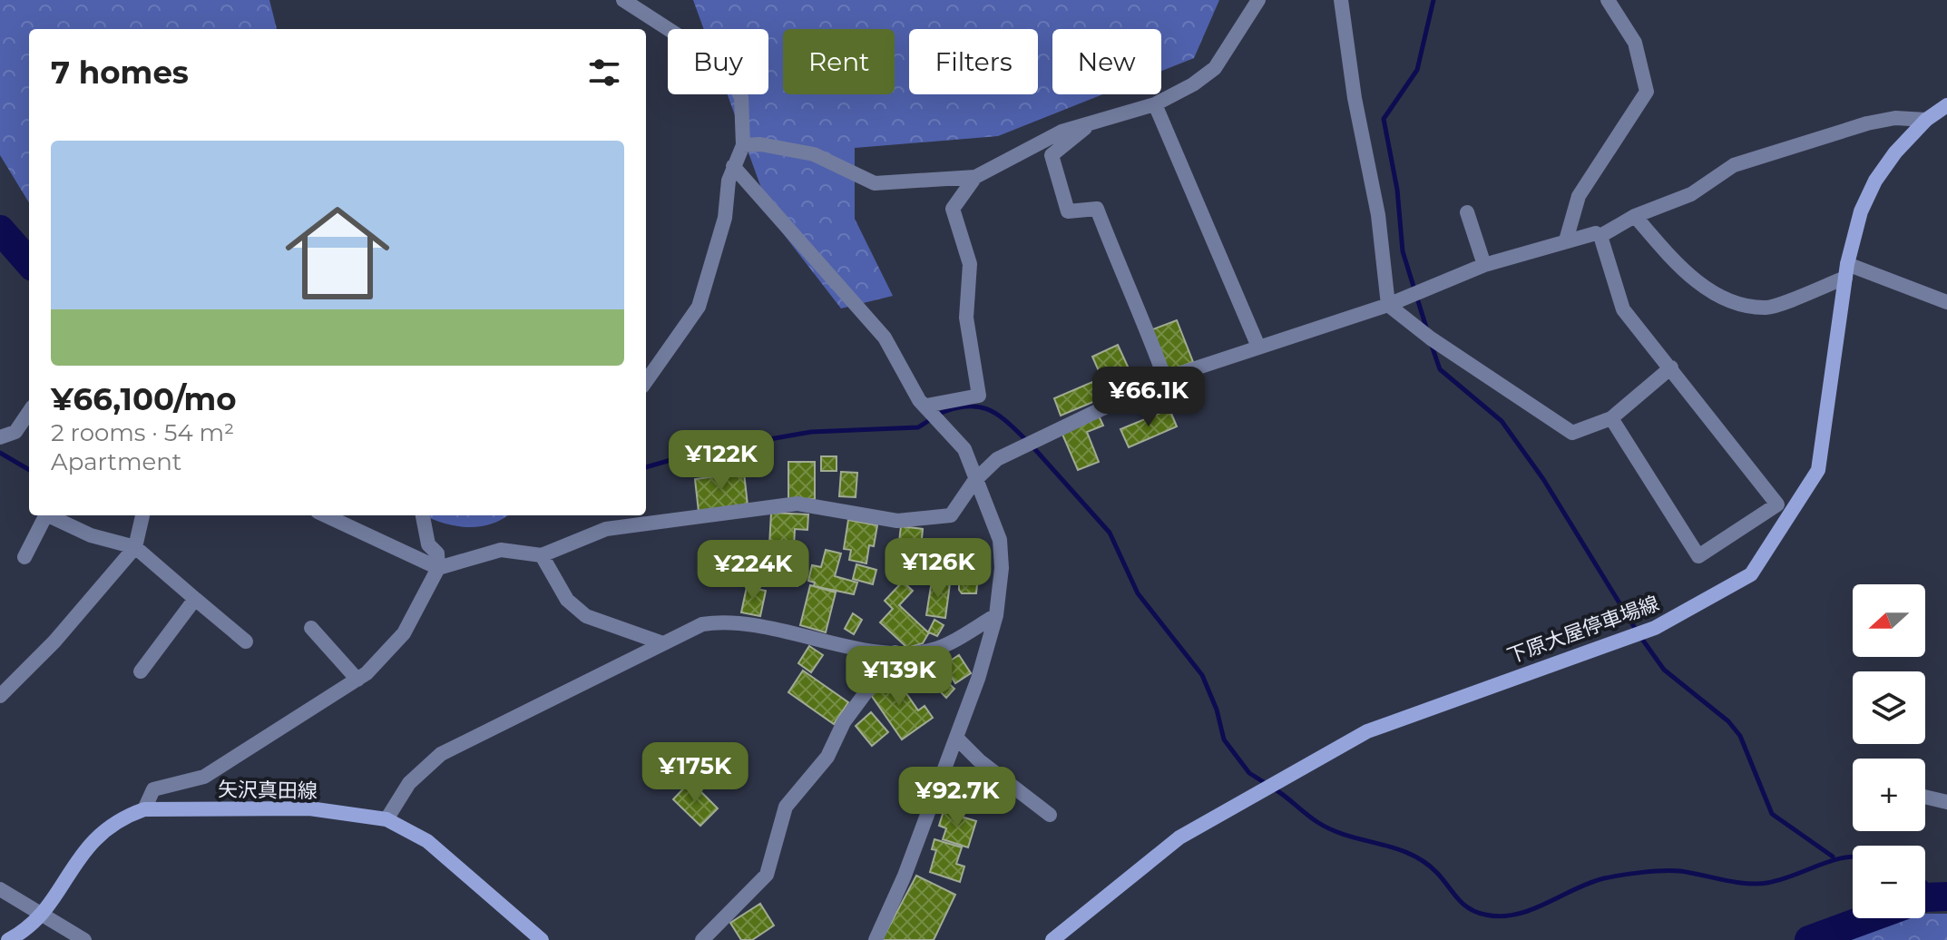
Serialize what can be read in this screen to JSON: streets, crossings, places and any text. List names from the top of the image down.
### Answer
{
  "streets": {
    "main road": ["下原大屋停車場線", "矢沢真田線"]
  },
  "north": "left",
  "page": {
    "chip": [
      "Buy",
      "Rent",
      "Filters",
      "New"
    ],
    "heading": "7 homes",
    "list": [
      {
        "name": "¥66,100/mo",
        "note": "2 rooms · 54 m² · Apartment"
      }
    ],
    "price": [
      "¥66.1K",
      "¥122K",
      "¥126K",
      "¥224K",
      "¥139K",
      "¥175K",
      "¥92.7K"
    ],
    "map_buttons": ["+", "−"]
  }
}
